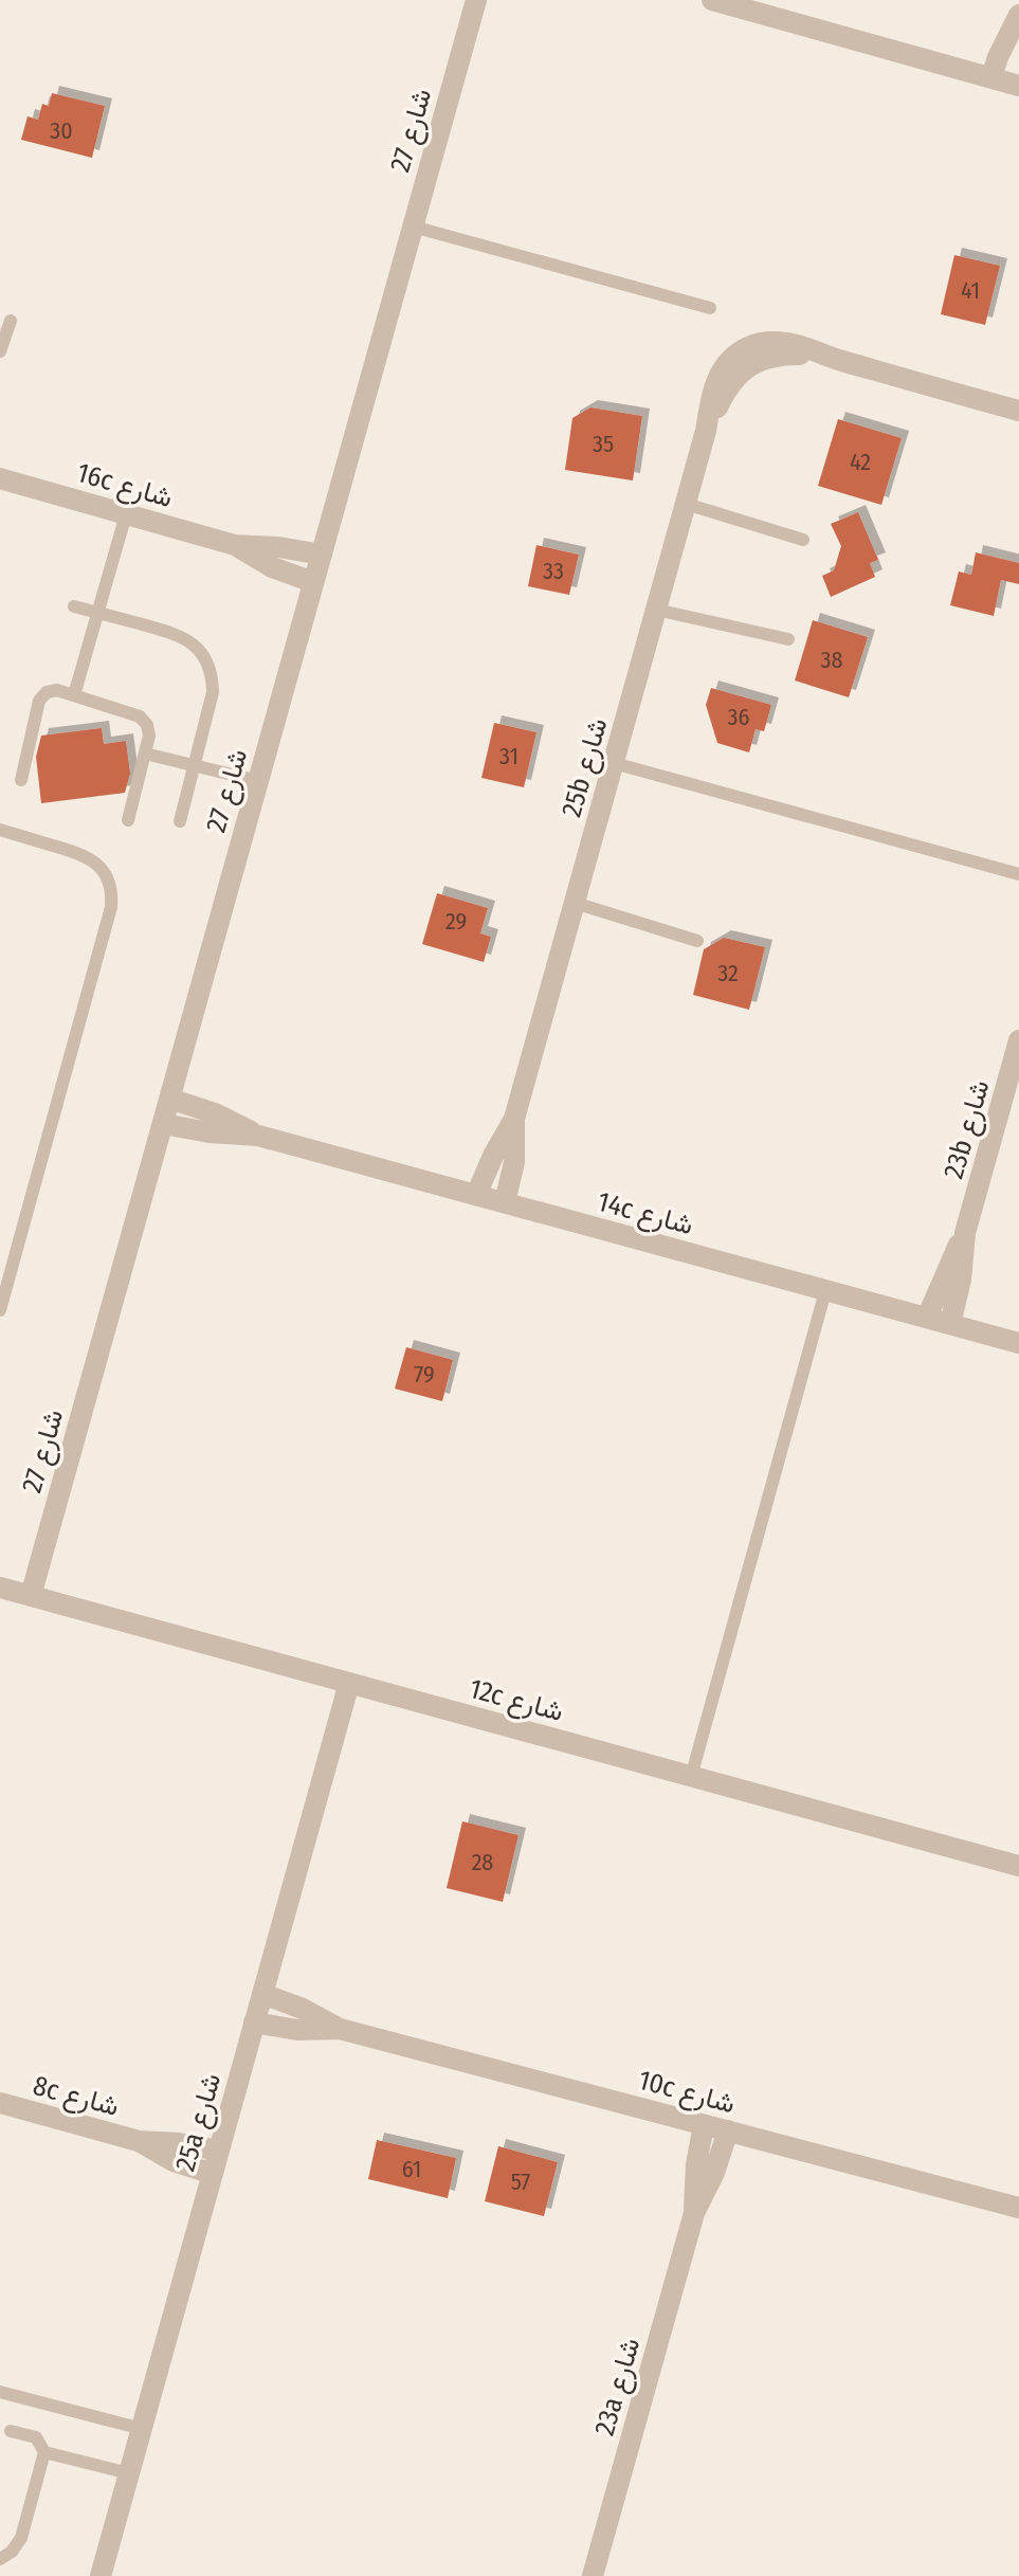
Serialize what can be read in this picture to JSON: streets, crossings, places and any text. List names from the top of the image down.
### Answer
{
  "streets": {
    "street": [
      "شارع 27",
      "16c شارع",
      "25b شارع",
      "23b شارع",
      "14c شارع",
      "12c شارع",
      "10c شارع",
      "8c شارع",
      "25a شارع",
      "23a شارع"
    ]
  },
  "crossings": [
    ["شارع 27", "16c شارع"],
    ["شارع 27", "14c شارع"],
    ["شارع 27", "12c شارع"],
    ["25b شارع", "14c شارع"],
    ["23b شارع", "14c شارع"],
    ["12c شارع", "25a شارع"],
    ["10c شارع", "25a شارع"],
    ["10c شارع", "23a شارع"],
    ["8c شارع", "25a شارع"]
  ],
  "house_numbers": [
    "30",
    "41",
    "35",
    "42",
    "33",
    "38",
    "36",
    "31",
    "29",
    "32",
    "79",
    "28",
    "61",
    "57"
  ]
}
